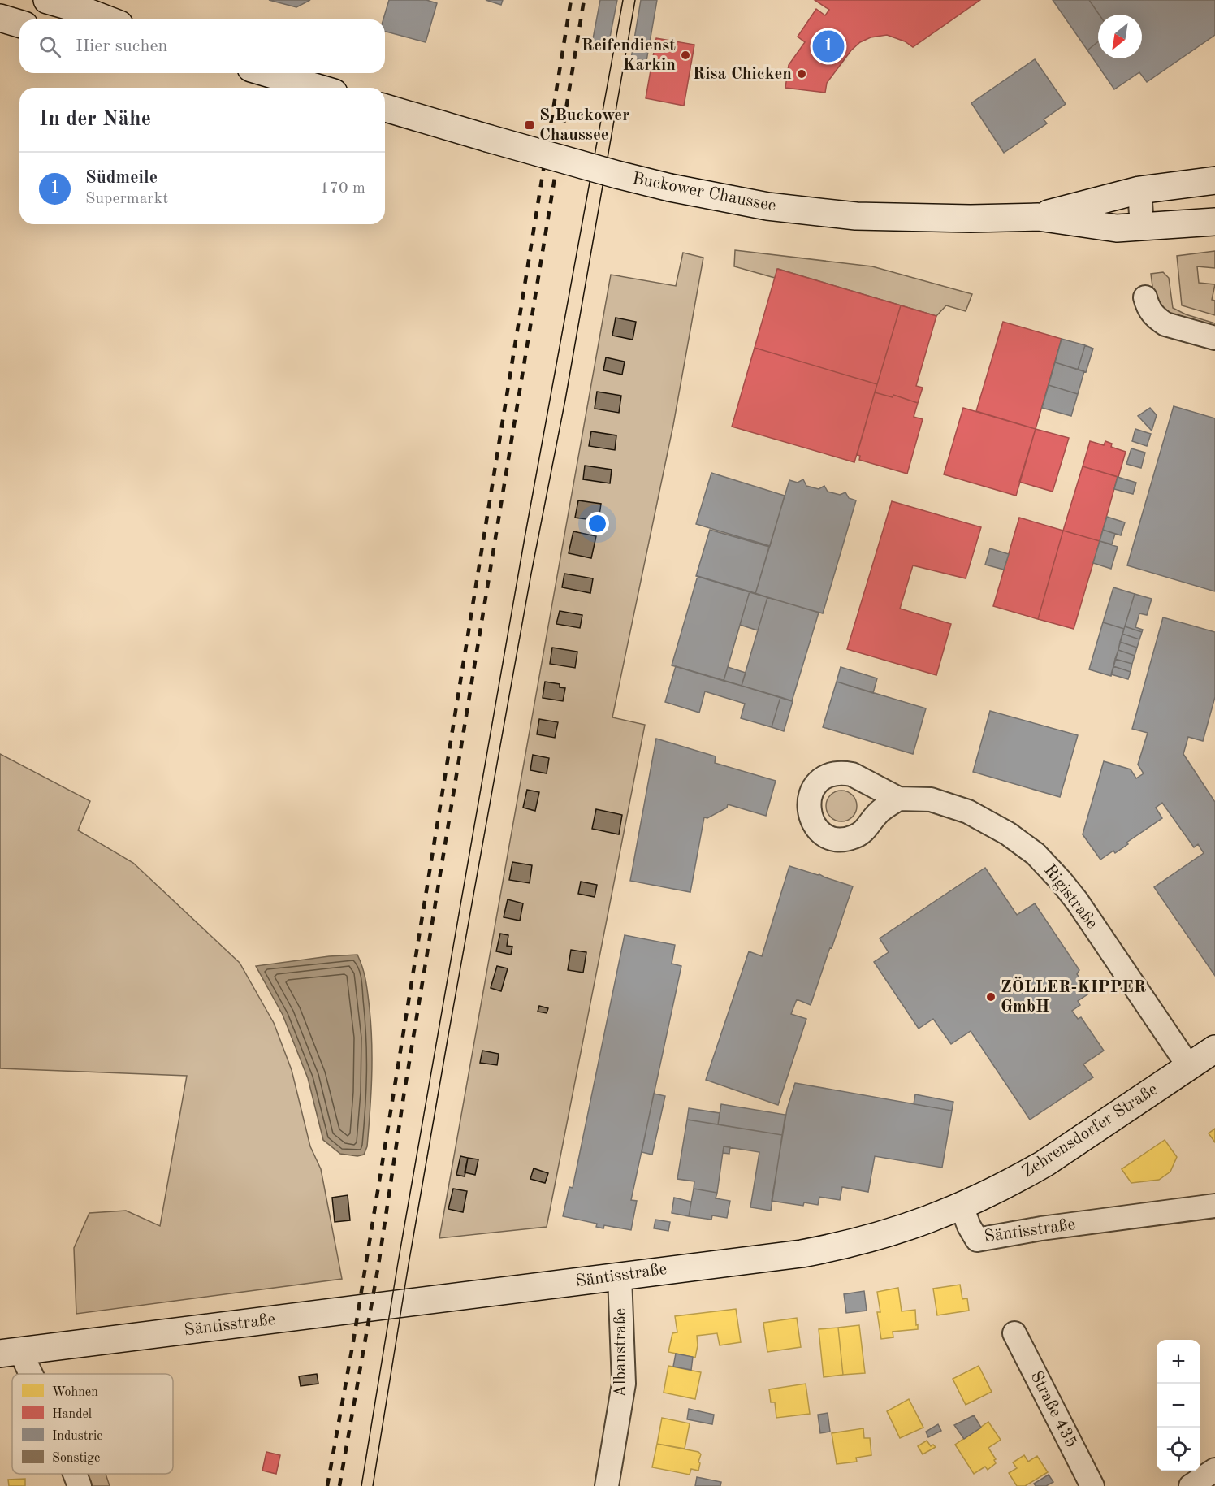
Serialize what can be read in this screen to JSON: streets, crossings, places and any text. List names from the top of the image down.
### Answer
{
  "streets": {
    "street": [
      "Buckower Chaussee",
      "Rigistraße",
      "Zehrensdorfer Straße",
      "Säntisstraße",
      "Albanstraße",
      "Straße 435"
    ]
  },
  "crossings": [
    ["Rigistraße", "Zehrensdorfer Straße"],
    ["Zehrensdorfer Straße", "Säntisstraße"],
    ["Säntisstraße", "Albanstraße"]
  ],
  "places": {
    "other": ["Reifendienst Karkin", "Risa Chicken", "ZÖLLER-KIPPER GmbH"],
    "transit": ["S Buckower Chaussee"]
  },
  "legend": [
    "Wohnen",
    "Handel",
    "Industrie",
    "Sonstige"
  ],
  "north": "bottom left",
  "page": {
    "search": "Hier suchen",
    "pins": "1",
    "heading": "In der Nähe",
    "list": [
      {
        "mark": "1",
        "name": "Südmeile",
        "note": "Supermarkt",
        "value": "170 m"
      }
    ],
    "map_buttons": ["+", "−"]
  }
}
